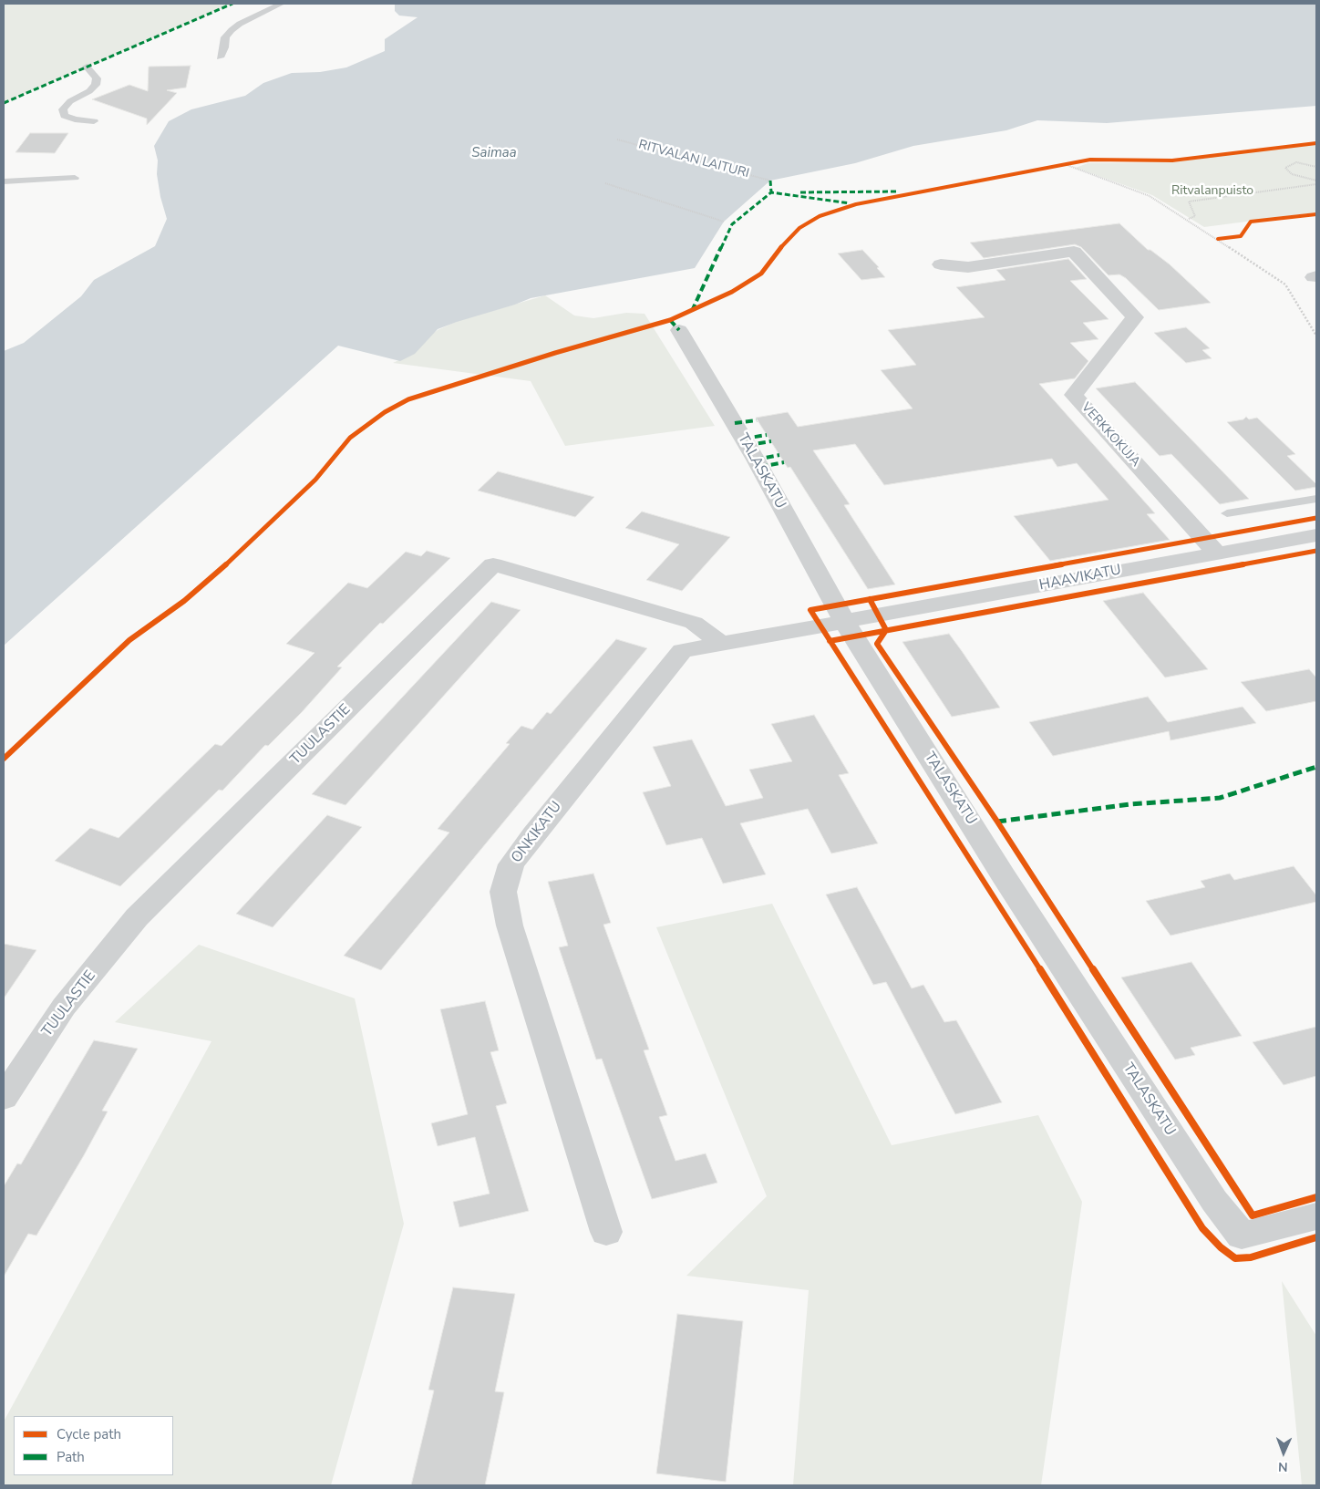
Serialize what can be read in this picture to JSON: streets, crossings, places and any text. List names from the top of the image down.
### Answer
{
  "streets": {
    "street": [
      "VERKKOKUJA",
      "TALASKATU",
      "HAAVIKATU",
      "TUULASTIE",
      "ONKIKATU"
    ],
    "path": ["RITVALAN LAITURI"]
  },
  "crossings": [
    ["VERKKOKUJA", "HAAVIKATU"],
    ["TALASKATU", "HAAVIKATU"],
    ["TALASKATU", "ONKIKATU"],
    ["HAAVIKATU", "ONKIKATU"],
    ["TUULASTIE", "ONKIKATU"]
  ],
  "water": ["Saimaa"],
  "parks": ["Ritvalanpuisto"],
  "legend": ["Cycle path", "Path"],
  "north": "bottom"
}
